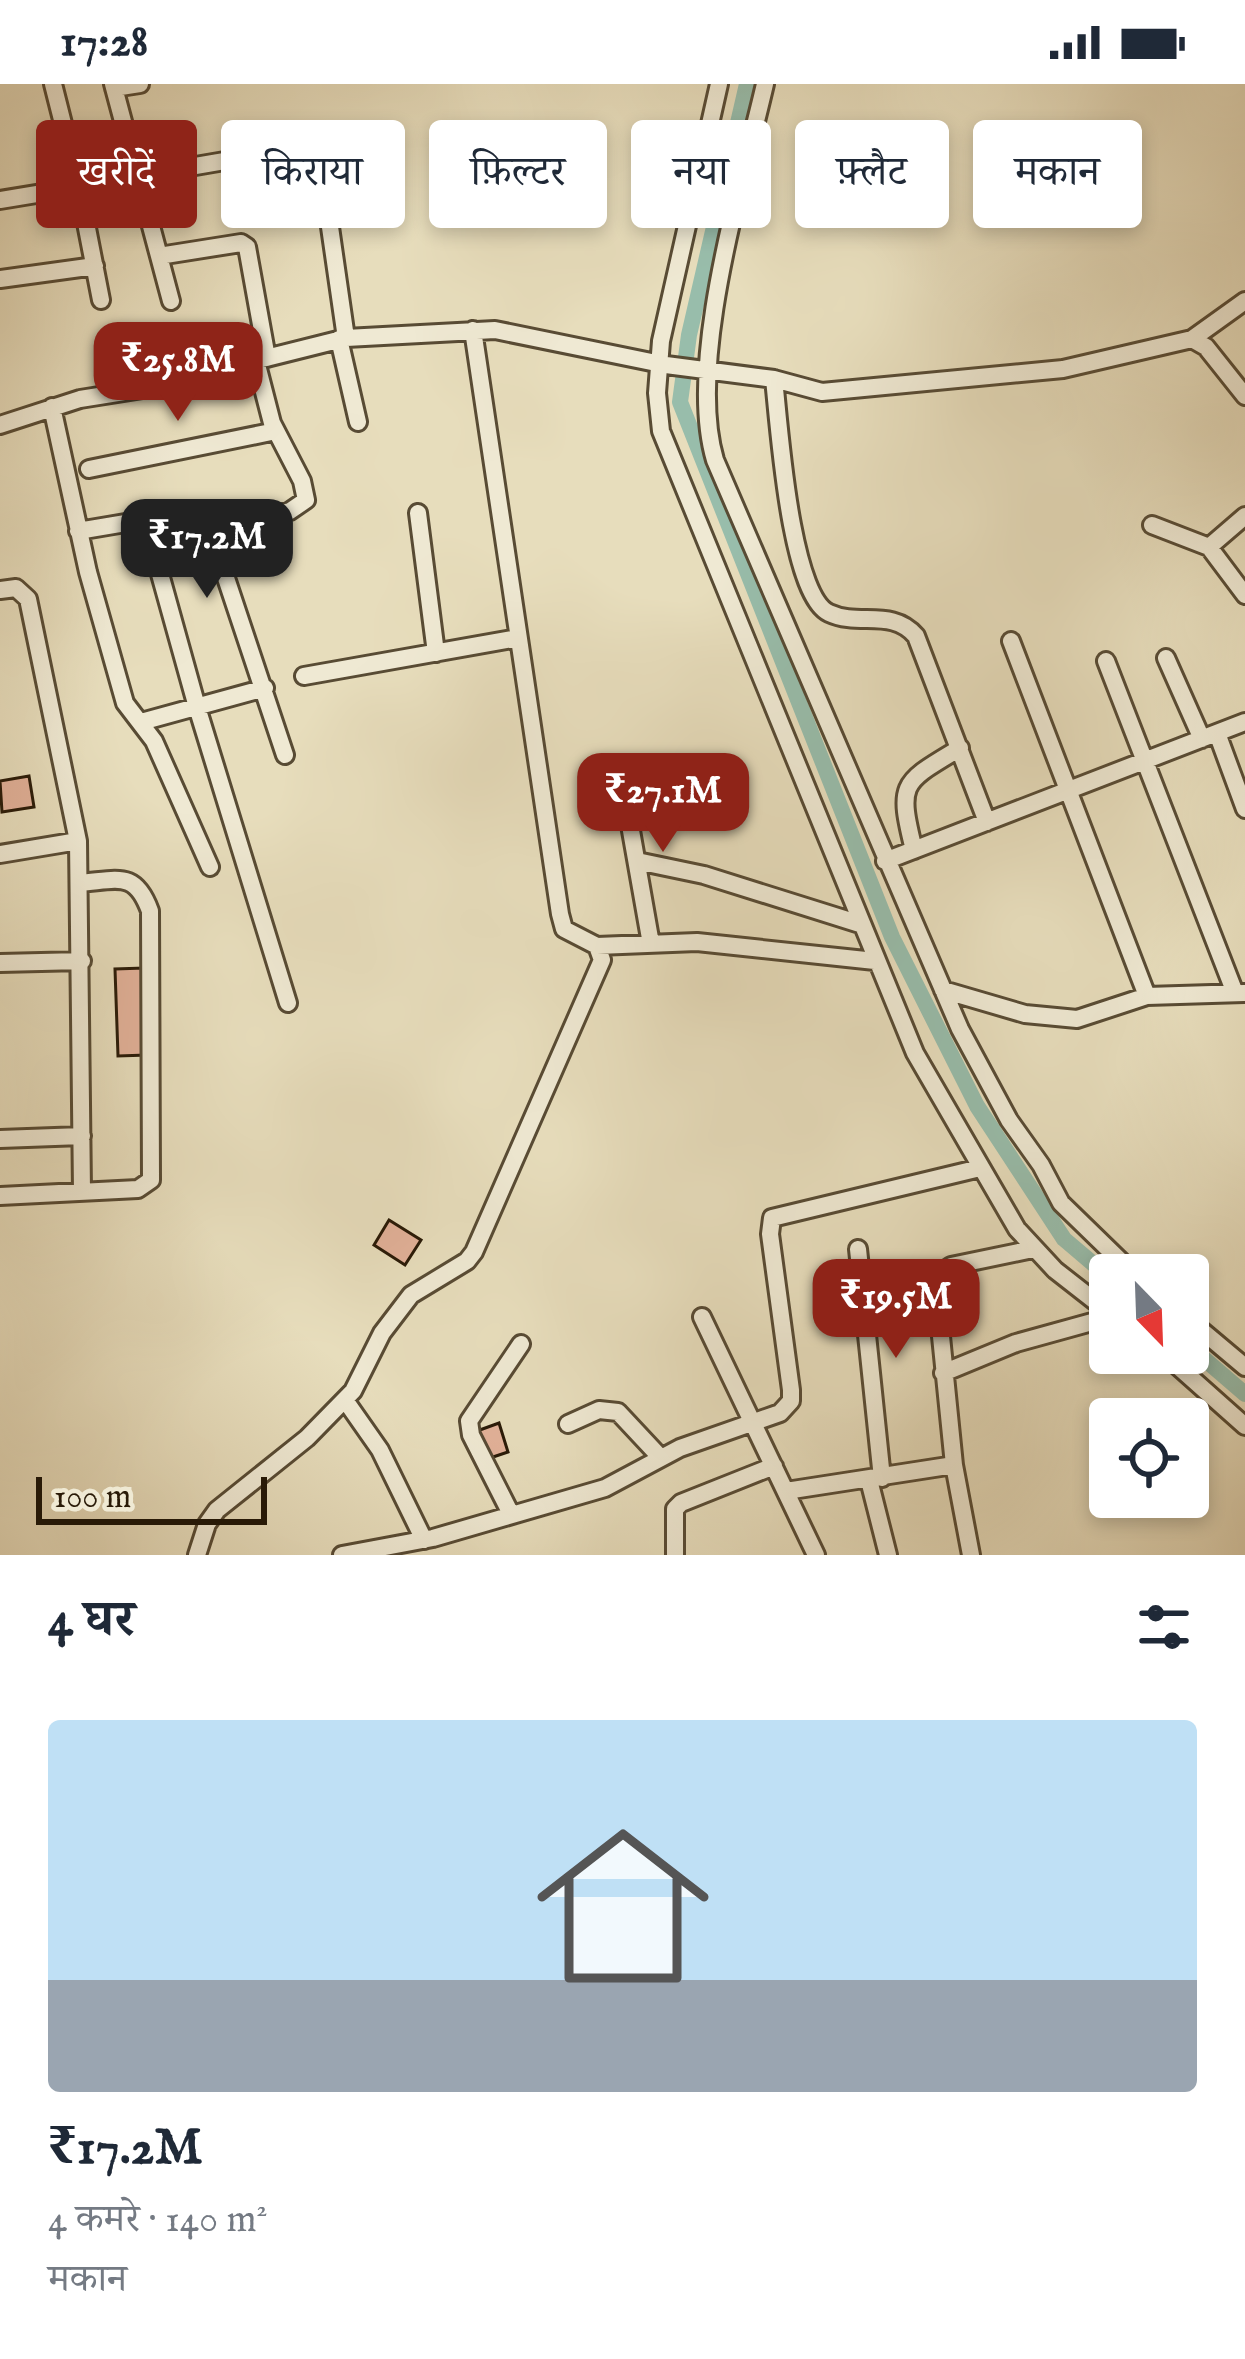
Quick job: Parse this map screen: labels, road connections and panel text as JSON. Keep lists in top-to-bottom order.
{
  "scale_bar": "100 m",
  "north": "bottom right",
  "page": {
    "status": "17:28",
    "chip": [
      "खरीदें",
      "किराया",
      "फ़िल्टर",
      "नया",
      "फ़्लैट",
      "मकान"
    ],
    "price": [
      "₹25.8M",
      "₹17.2M",
      "₹27.1M",
      "₹19.5M"
    ],
    "scale": "100 m",
    "heading": "4 घर",
    "list": [
      {
        "name": "₹17.2M",
        "note": "4 कमरे · 140 m² · मकान"
      }
    ]
  }
}
